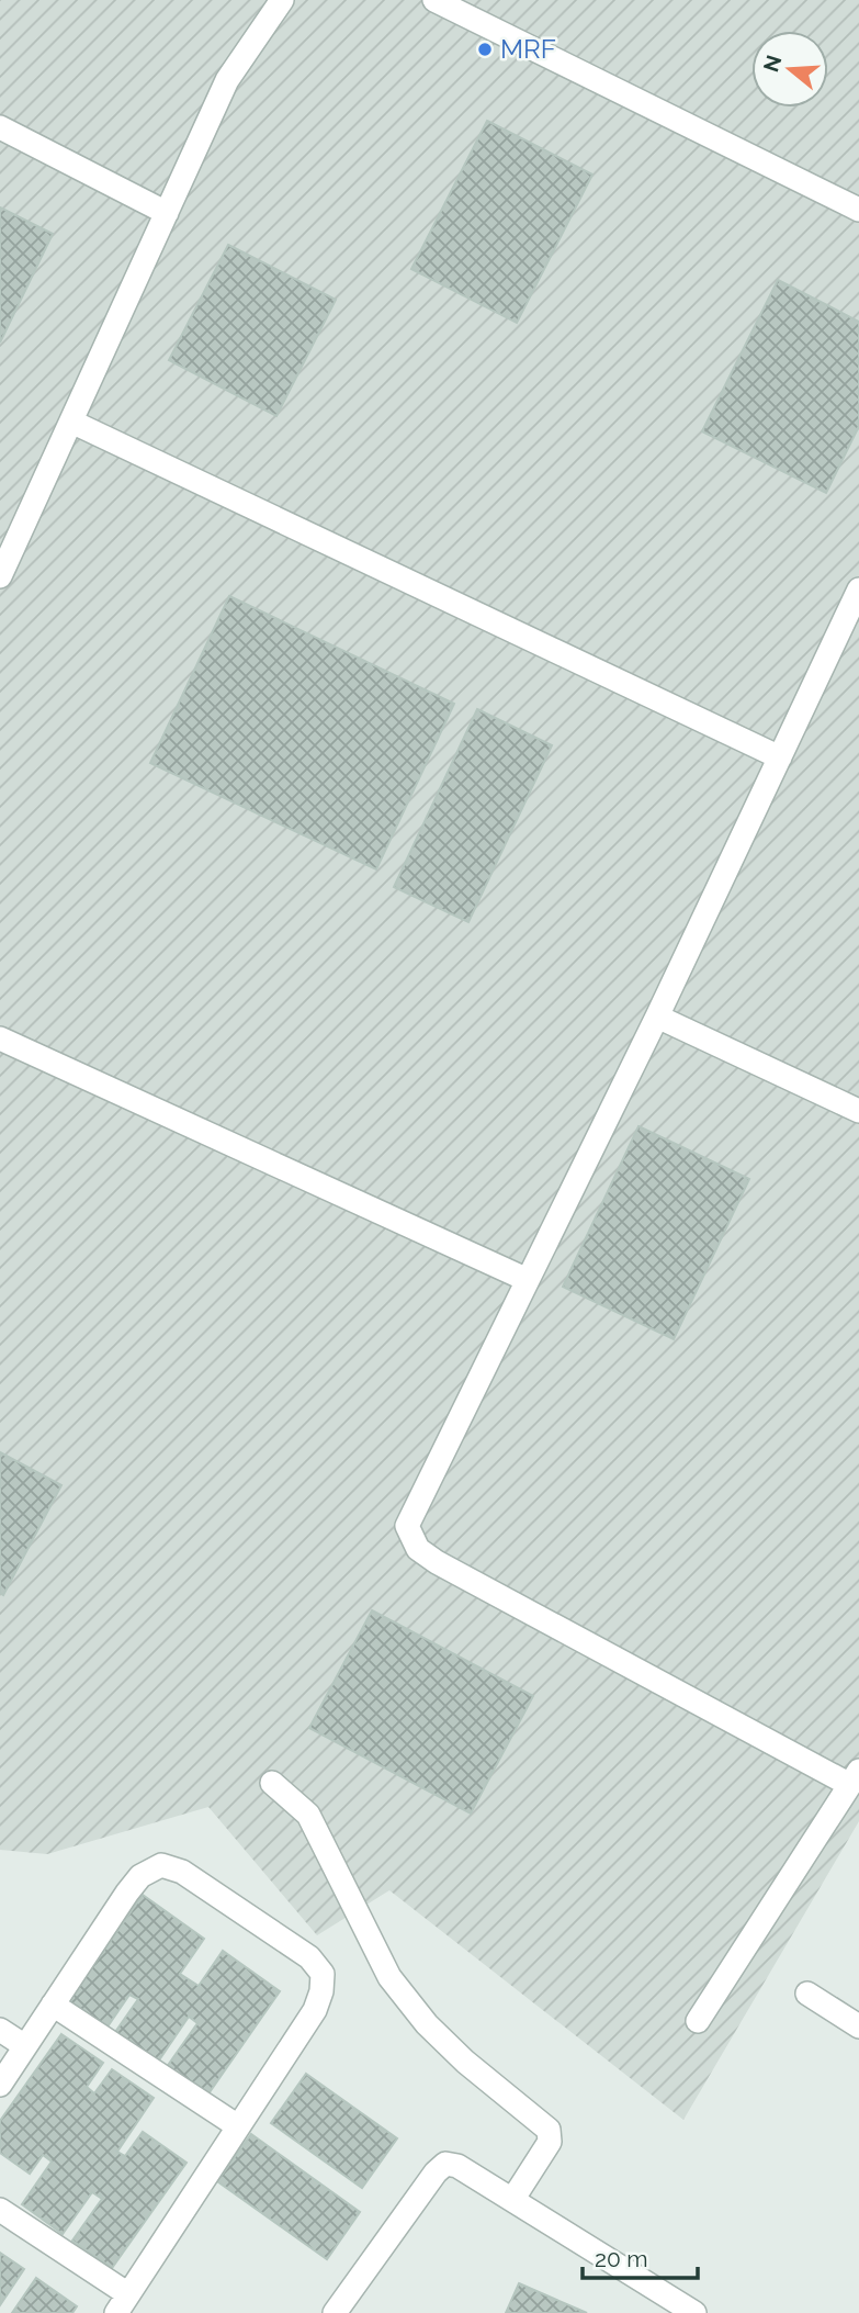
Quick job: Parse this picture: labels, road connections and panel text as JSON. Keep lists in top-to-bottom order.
{
  "places": ["MRF"],
  "scale_bar": "20 m",
  "north": "left"
}
